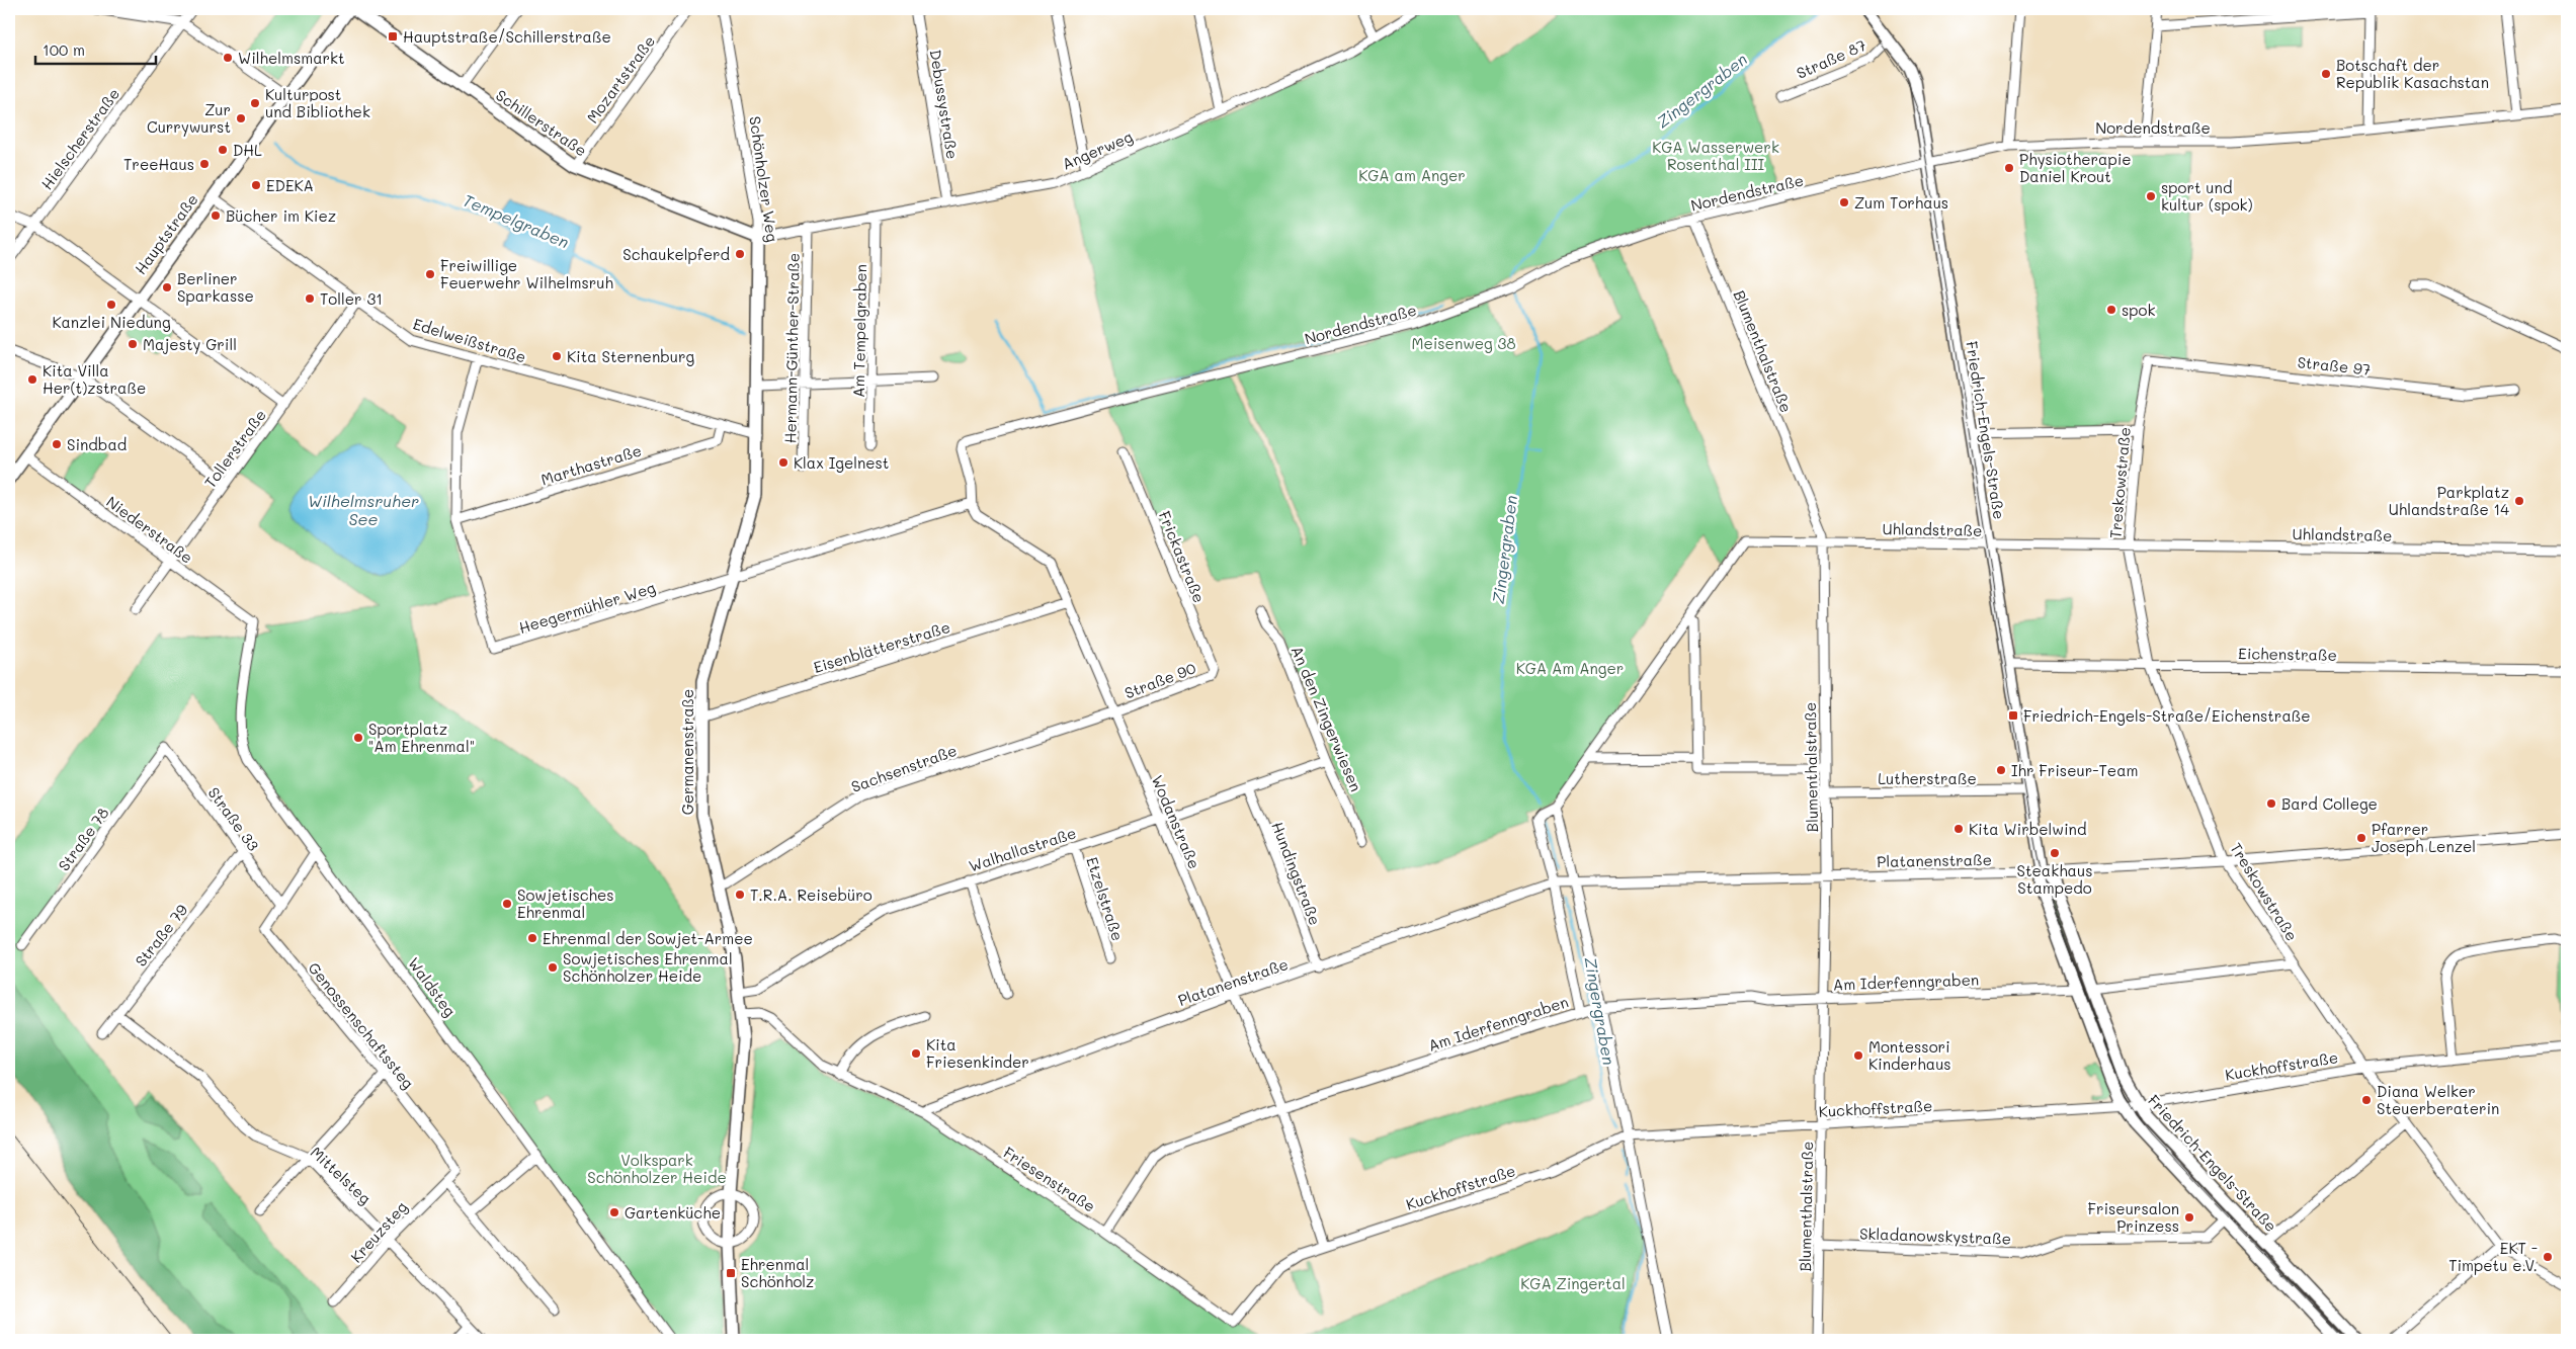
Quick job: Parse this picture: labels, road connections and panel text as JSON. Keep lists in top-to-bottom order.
{
  "streets": {
    "main road": [
      "Schillerstraße",
      "Schönholzer Weg",
      "Hauptstraße",
      "Friedrich-Engels-Straße",
      "Germanenstraße"
    ],
    "street": [
      "Straße 87",
      "Mozartstraße",
      "Debussystraße",
      "Nordendstraße",
      "Hielscherstraße",
      "Angerweg",
      "Am Tempelgraben",
      "Edelweißstraße",
      "Hermann-Günther-Straße",
      "Blumenthalstraße",
      "Straße 97",
      "Tollerstraße",
      "Marthastraße",
      "Treskowstraße",
      "Niederstraße",
      "Uhlandstraße",
      "Frickastraße",
      "Heegermühler Weg",
      "Eisenblätterstraße",
      "Eichenstraße",
      "Straße 90",
      "An den Zingerwiesen",
      "Sachsenstraße",
      "Lutherstraße",
      "Straße 33",
      "Wodanstraße",
      "Straße 78",
      "Walhallastraße",
      "Platanenstraße",
      "Hundingstraße",
      "Etzelstraße",
      "Straße 79",
      "Am Iderfenngraben",
      "Waldsteg",
      "Genossenschaftssteg",
      "Kuckhoffstraße",
      "Mittelsteg",
      "Friesenstraße",
      "Kreuzsteg",
      "Skladanowskystraße"
    ]
  },
  "crossings": [
    ["Straße 87", "Friedrich-Engels-Straße"],
    ["Mozartstraße", "Schillerstraße"],
    ["Debussystraße", "Angerweg"],
    ["Schillerstraße", "Angerweg"],
    ["Schillerstraße", "Schönholzer Weg"],
    ["Nordendstraße", "Blumenthalstraße"],
    ["Nordendstraße", "Friedrich-Engels-Straße"],
    ["Nordendstraße", "Heegermühler Weg"],
    ["Nordendstraße", "Wodanstraße"],
    ["Angerweg", "Schönholzer Weg"],
    ["Angerweg", "Am Tempelgraben"],
    ["Angerweg", "Hermann-Günther-Straße"],
    ["Schönholzer Weg", "Edelweißstraße"],
    ["Schönholzer Weg", "Germanenstraße"],
    ["Hauptstraße", "Edelweißstraße"],
    ["Hauptstraße", "Niederstraße"],
    ["Edelweißstraße", "Tollerstraße"],
    ["Edelweißstraße", "Marthastraße"],
    ["Edelweißstraße", "Heegermühler Weg"],
    ["Blumenthalstraße", "Uhlandstraße"],
    ["Blumenthalstraße", "Lutherstraße"],
    ["Blumenthalstraße", "Platanenstraße"],
    ["Blumenthalstraße", "Am Iderfenngraben"],
    ["Blumenthalstraße", "Kuckhoffstraße"],
    ["Blumenthalstraße", "Skladanowskystraße"],
    ["Straße 97", "Treskowstraße"],
    ["Friedrich-Engels-Straße", "Uhlandstraße"],
    ["Friedrich-Engels-Straße", "Eichenstraße"],
    ["Friedrich-Engels-Straße", "Lutherstraße"],
    ["Friedrich-Engels-Straße", "Platanenstraße"],
    ["Friedrich-Engels-Straße", "Am Iderfenngraben"],
    ["Friedrich-Engels-Straße", "Kuckhoffstraße"],
    ["Friedrich-Engels-Straße", "Skladanowskystraße"],
    ["Tollerstraße", "Niederstraße"],
    ["Marthastraße", "Heegermühler Weg"],
    ["Treskowstraße", "Uhlandstraße"],
    ["Treskowstraße", "Eichenstraße"],
    ["Treskowstraße", "Platanenstraße"],
    ["Treskowstraße", "Kuckhoffstraße"],
    ["Niederstraße", "Waldsteg"],
    ["Frickastraße", "Straße 90"],
    ["Heegermühler Weg", "Germanenstraße"],
    ["Heegermühler Weg", "Wodanstraße"],
    ["Eisenblätterstraße", "Germanenstraße"],
    ["Eisenblätterstraße", "Wodanstraße"],
    ["Straße 90", "Sachsenstraße"],
    ["Straße 90", "Wodanstraße"],
    ["An den Zingerwiesen", "Walhallastraße"],
    ["Germanenstraße", "Sachsenstraße"],
    ["Germanenstraße", "Walhallastraße"],
    ["Germanenstraße", "Friesenstraße"],
    ["Sachsenstraße", "Wodanstraße"],
    ["Straße 33", "Straße 78"],
    ["Straße 33", "Straße 79"],
    ["Straße 33", "Genossenschaftssteg"],
    ["Wodanstraße", "Walhallastraße"],
    ["Wodanstraße", "Platanenstraße"],
    ["Wodanstraße", "Am Iderfenngraben"],
    ["Wodanstraße", "Kuckhoffstraße"],
    ["Walhallastraße", "Hundingstraße"],
    ["Walhallastraße", "Etzelstraße"],
    ["Platanenstraße", "Hundingstraße"],
    ["Platanenstraße", "Friesenstraße"],
    ["Straße 79", "Mittelsteg"],
    ["Am Iderfenngraben", "Friesenstraße"],
    ["Waldsteg", "Genossenschaftssteg"],
    ["Genossenschaftssteg", "Kreuzsteg"],
    ["Kuckhoffstraße", "Friesenstraße"],
    ["Mittelsteg", "Kreuzsteg"]
  ],
  "water": ["Zingergraben", "Tempelgraben", "Wilhelmsruher See"],
  "parks": [
    "KGA Wasserwerk Rosenthal III",
    "KGA am Anger",
    "Meisenweg 38",
    "KGA Am Anger",
    "Volkspark Schönholzer Heide",
    "KGA Zingertal"
  ],
  "places": {
    "transit": ["Hauptstraße/Schillerstraße", "Friedrich-Engels-Straße/Eichenstraße", "Ehrenmal Schönholz"],
    "other": [
      "Wilhelmsmarkt",
      "Botschaft der Republik Kasachstan",
      "Kulturpost und Bibliothek",
      "Zur Currywurst",
      "DHL",
      "TreeHaus",
      "Physiotherapie Daniel Krout",
      "EDEKA",
      "sport und kultur (spok)",
      "Zum Torhaus",
      "Bücher im Kiez",
      "Schaukelpferd",
      "Freiwillige Feuerwehr Wilhelmsruh",
      "Berliner Sparkasse",
      "Toller 31",
      "Kanzlei Niedung",
      "spok",
      "Majesty Grill",
      "Kita Sternenburg",
      "Kita Villa Her(t)zstraße",
      "Sindbad",
      "Klax Igelnest",
      "Parkplatz Uhlandstraße 14",
      "Sportplatz \"Am Ehrenmal\"",
      "Ihr Friseur-Team",
      "Bard College",
      "Kita Wirbelwind",
      "Pfarrer Joseph Lenzel",
      "Steakhaus Stampedo",
      "T.R.A. Reisebüro",
      "Sowjetisches Ehrenmal",
      "Ehrenmal der Sowjet-Armee",
      "Sowjetisches Ehrenmal Schönholzer Heide",
      "Kita Friesenkinder",
      "Montessori Kinderhaus",
      "Diana Welker Steuerberaterin",
      "Gartenküche",
      "Friseursalon Prinzess",
      "EKT - Timpetu e.V."
    ]
  },
  "scale_bar": "100 m"
}
